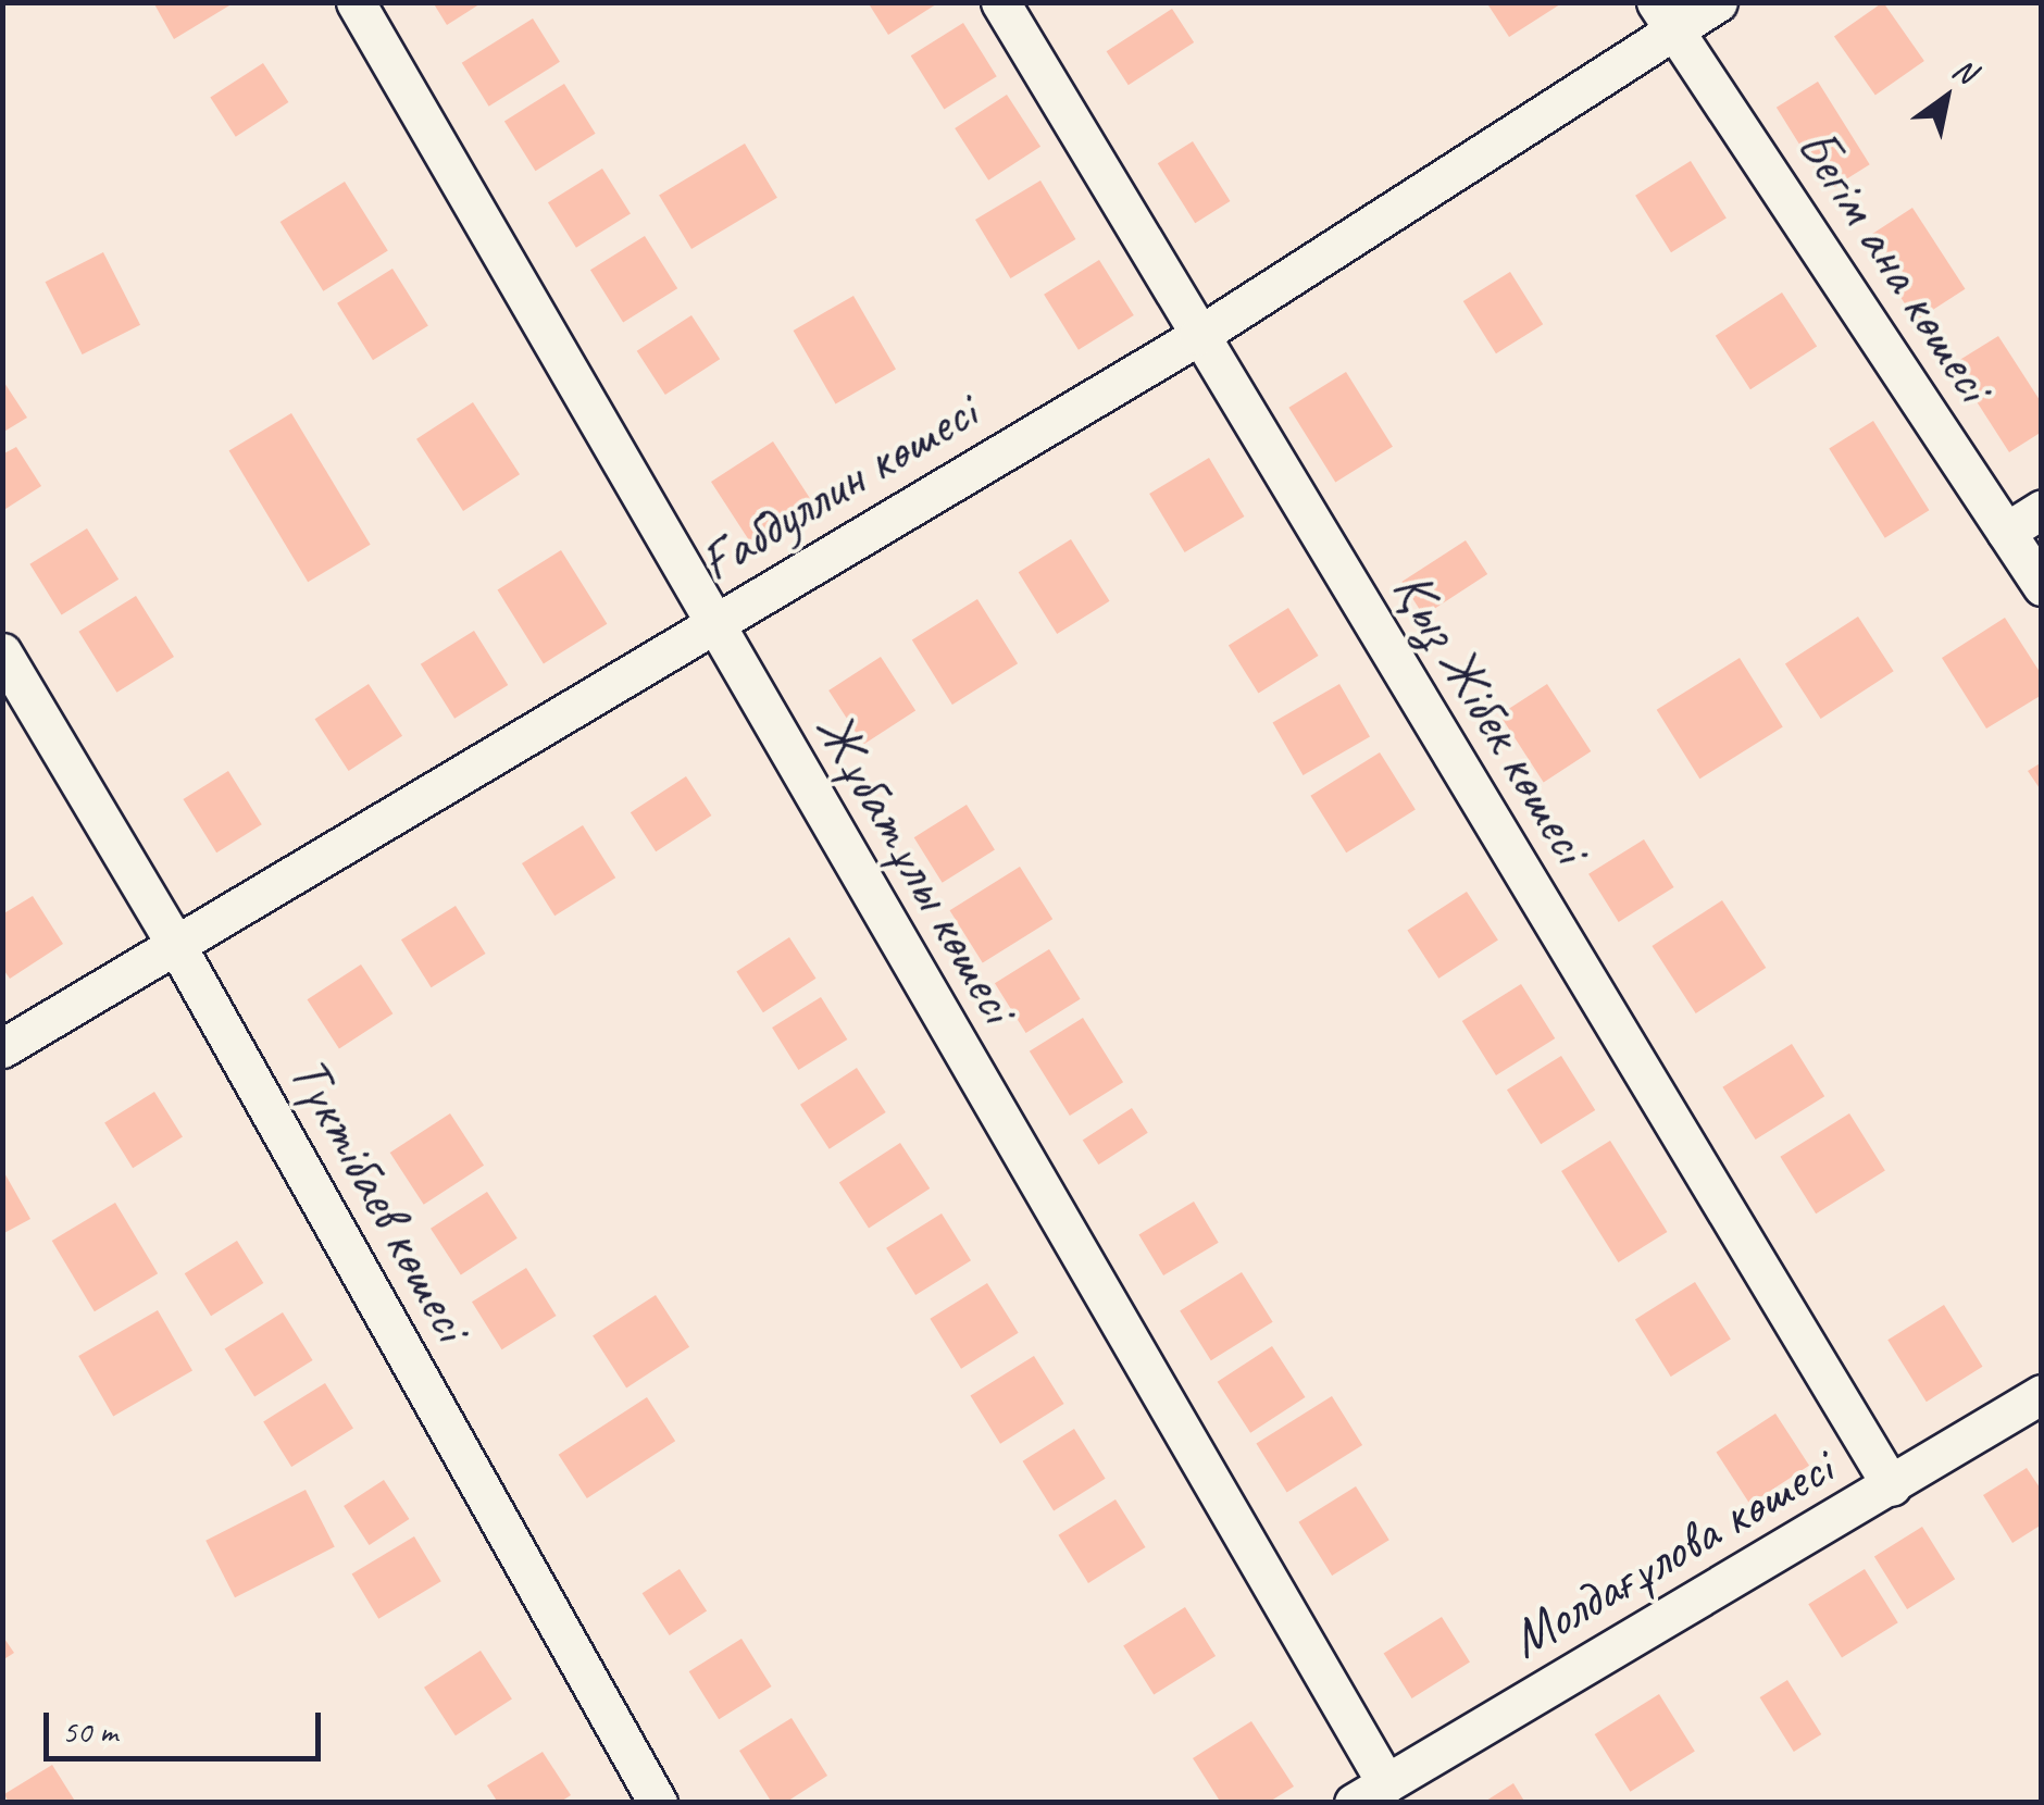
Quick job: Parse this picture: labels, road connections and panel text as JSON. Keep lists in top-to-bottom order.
{
  "streets": {
    "street": [
      "Бегім ана көшесі",
      "Ғабдуллин көшесі",
      "Қыз Жібек көшесі",
      "Жұбатұлы көшесі",
      "Түктібаев көшесі",
      "Молдағұлова көшесі"
    ]
  },
  "crossings": [
    ["Бегім ана көшесі", "Ғабдуллин көшесі"],
    ["Ғабдуллин көшесі", "Қыз Жібек көшесі"],
    ["Ғабдуллин көшесі", "Жұбатұлы көшесі"],
    ["Ғабдуллин көшесі", "Түктібаев көшесі"],
    ["Қыз Жібек көшесі", "Молдағұлова көшесі"],
    ["Жұбатұлы көшесі", "Молдағұлова көшесі"]
  ],
  "scale_bar": "50 m",
  "north": "top right"
}
